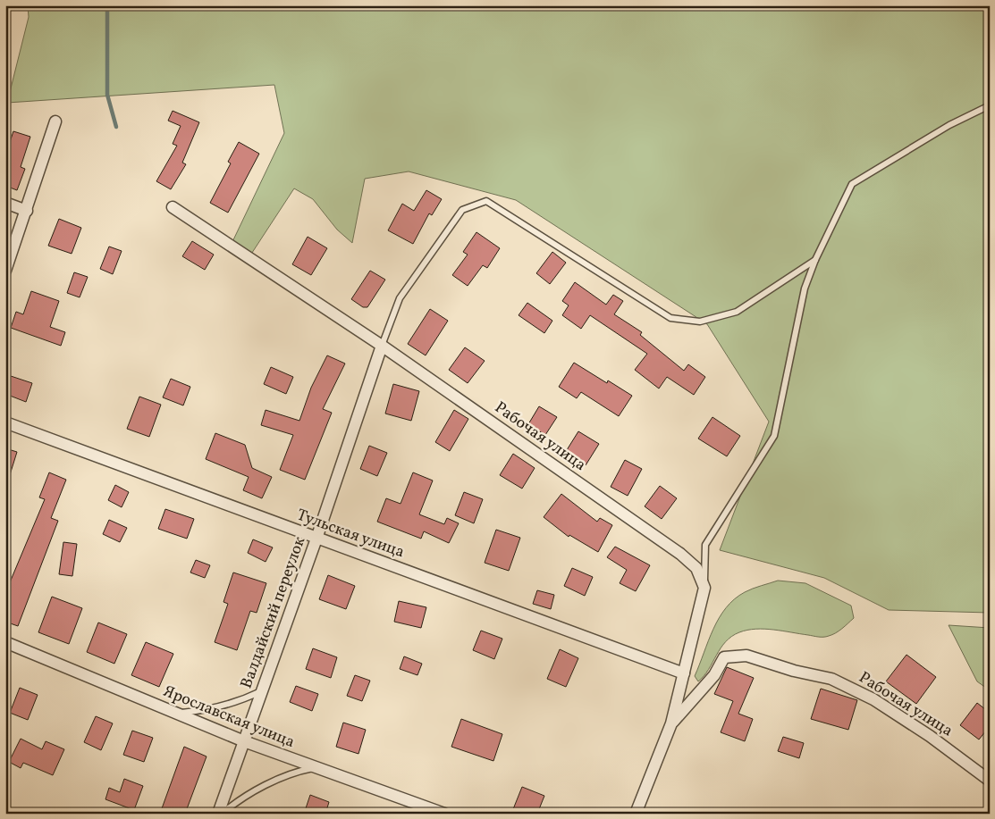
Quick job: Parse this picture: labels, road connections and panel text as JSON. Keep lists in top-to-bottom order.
{
  "streets": {
    "street": [
      "Рабочая улица",
      "Тульская улица",
      "Валдайский переулок",
      "Ярославская улица"
    ]
  },
  "crossings": [
    ["Рабочая улица", "Валдайский переулок"],
    ["Тульская улица", "Валдайский переулок"],
    ["Валдайский переулок", "Ярославская улица"]
  ]
}
